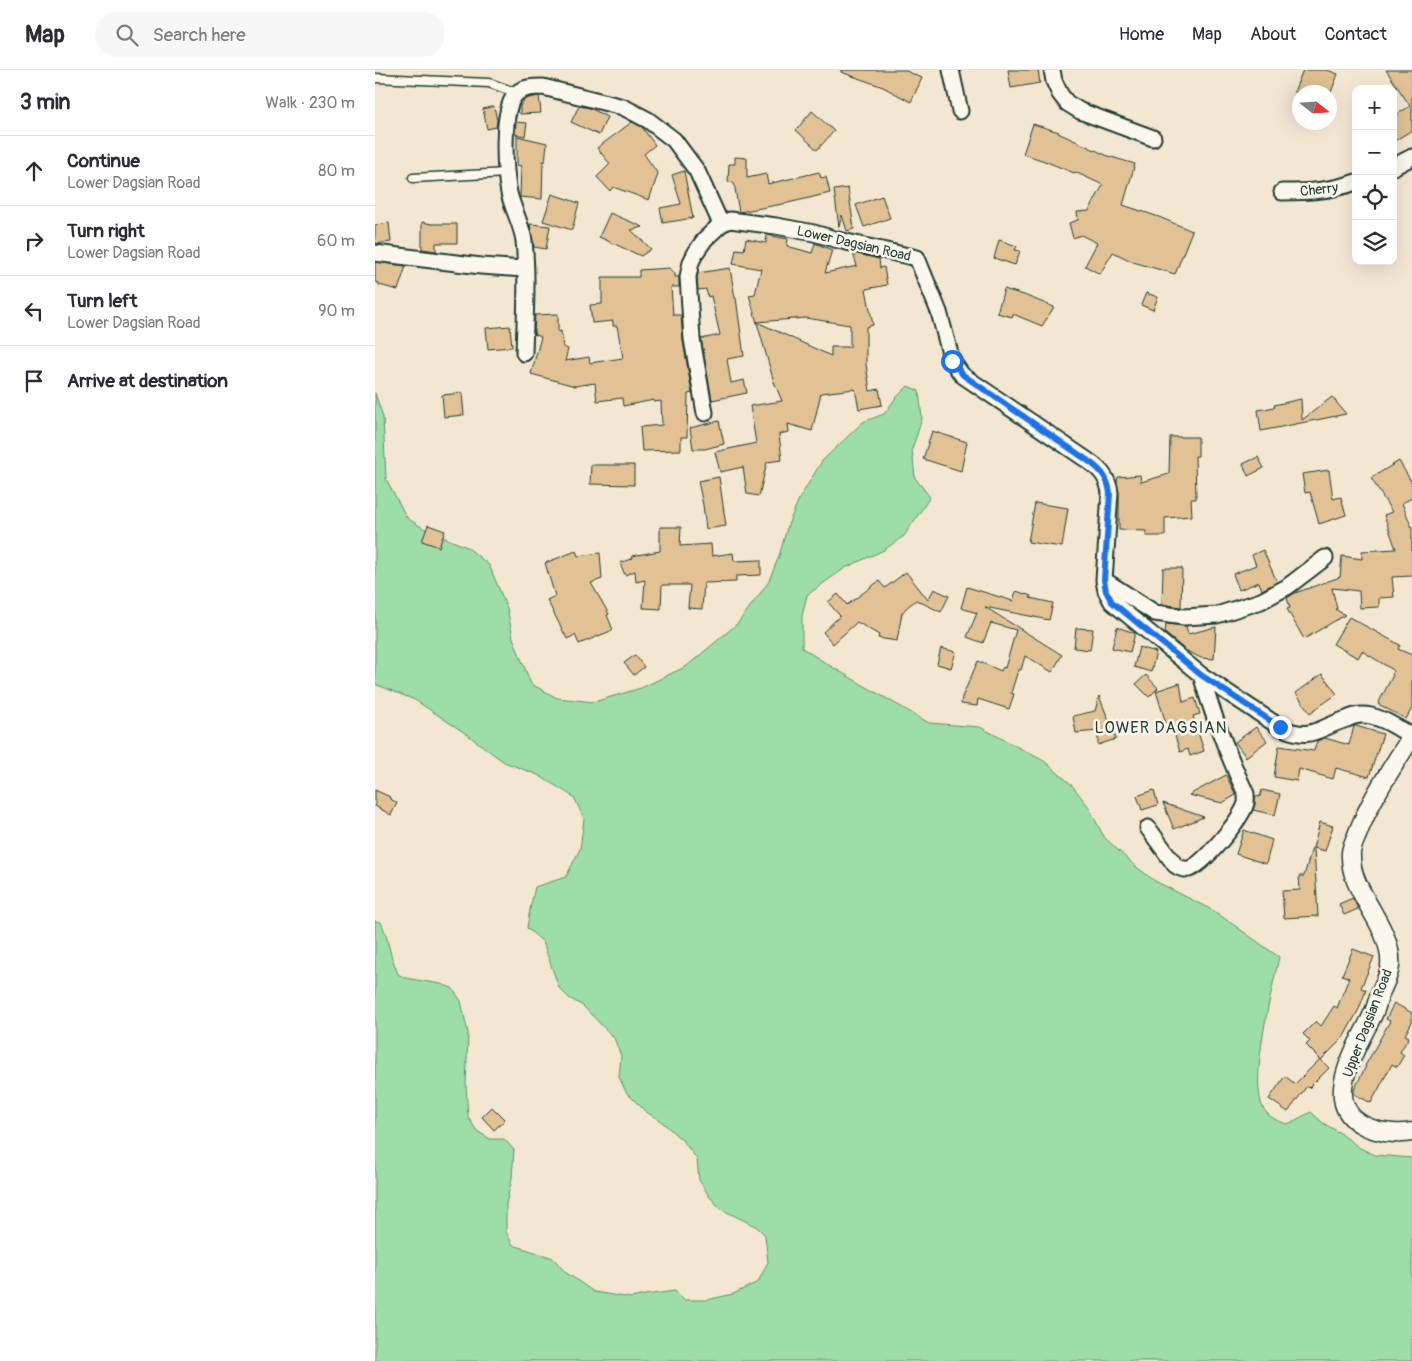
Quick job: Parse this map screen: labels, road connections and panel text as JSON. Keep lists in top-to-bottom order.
{
  "streets": {
    "street": ["Cherry", "Lower Dagsian Road", "Upper Dagsian Road"]
  },
  "crossings": [
    ["Lower Dagsian Road", "Upper Dagsian Road"]
  ],
  "districts": ["LOWER DAGSIAN"],
  "north": "right",
  "page": {
    "header": "Map",
    "search": "Search here",
    "nav": [
      "Home",
      "Map",
      "About",
      "Contact"
    ],
    "heading": ["3 min", "Walk · 230 m"],
    "map_buttons": ["+", "−"],
    "list": [
      ["Continue", "Lower Dagsian Road", "80 m"],
      ["Turn right", "Lower Dagsian Road", "60 m"],
      ["Turn left", "Lower Dagsian Road", "90 m"],
      "Arrive at destination"
    ]
  }
}
